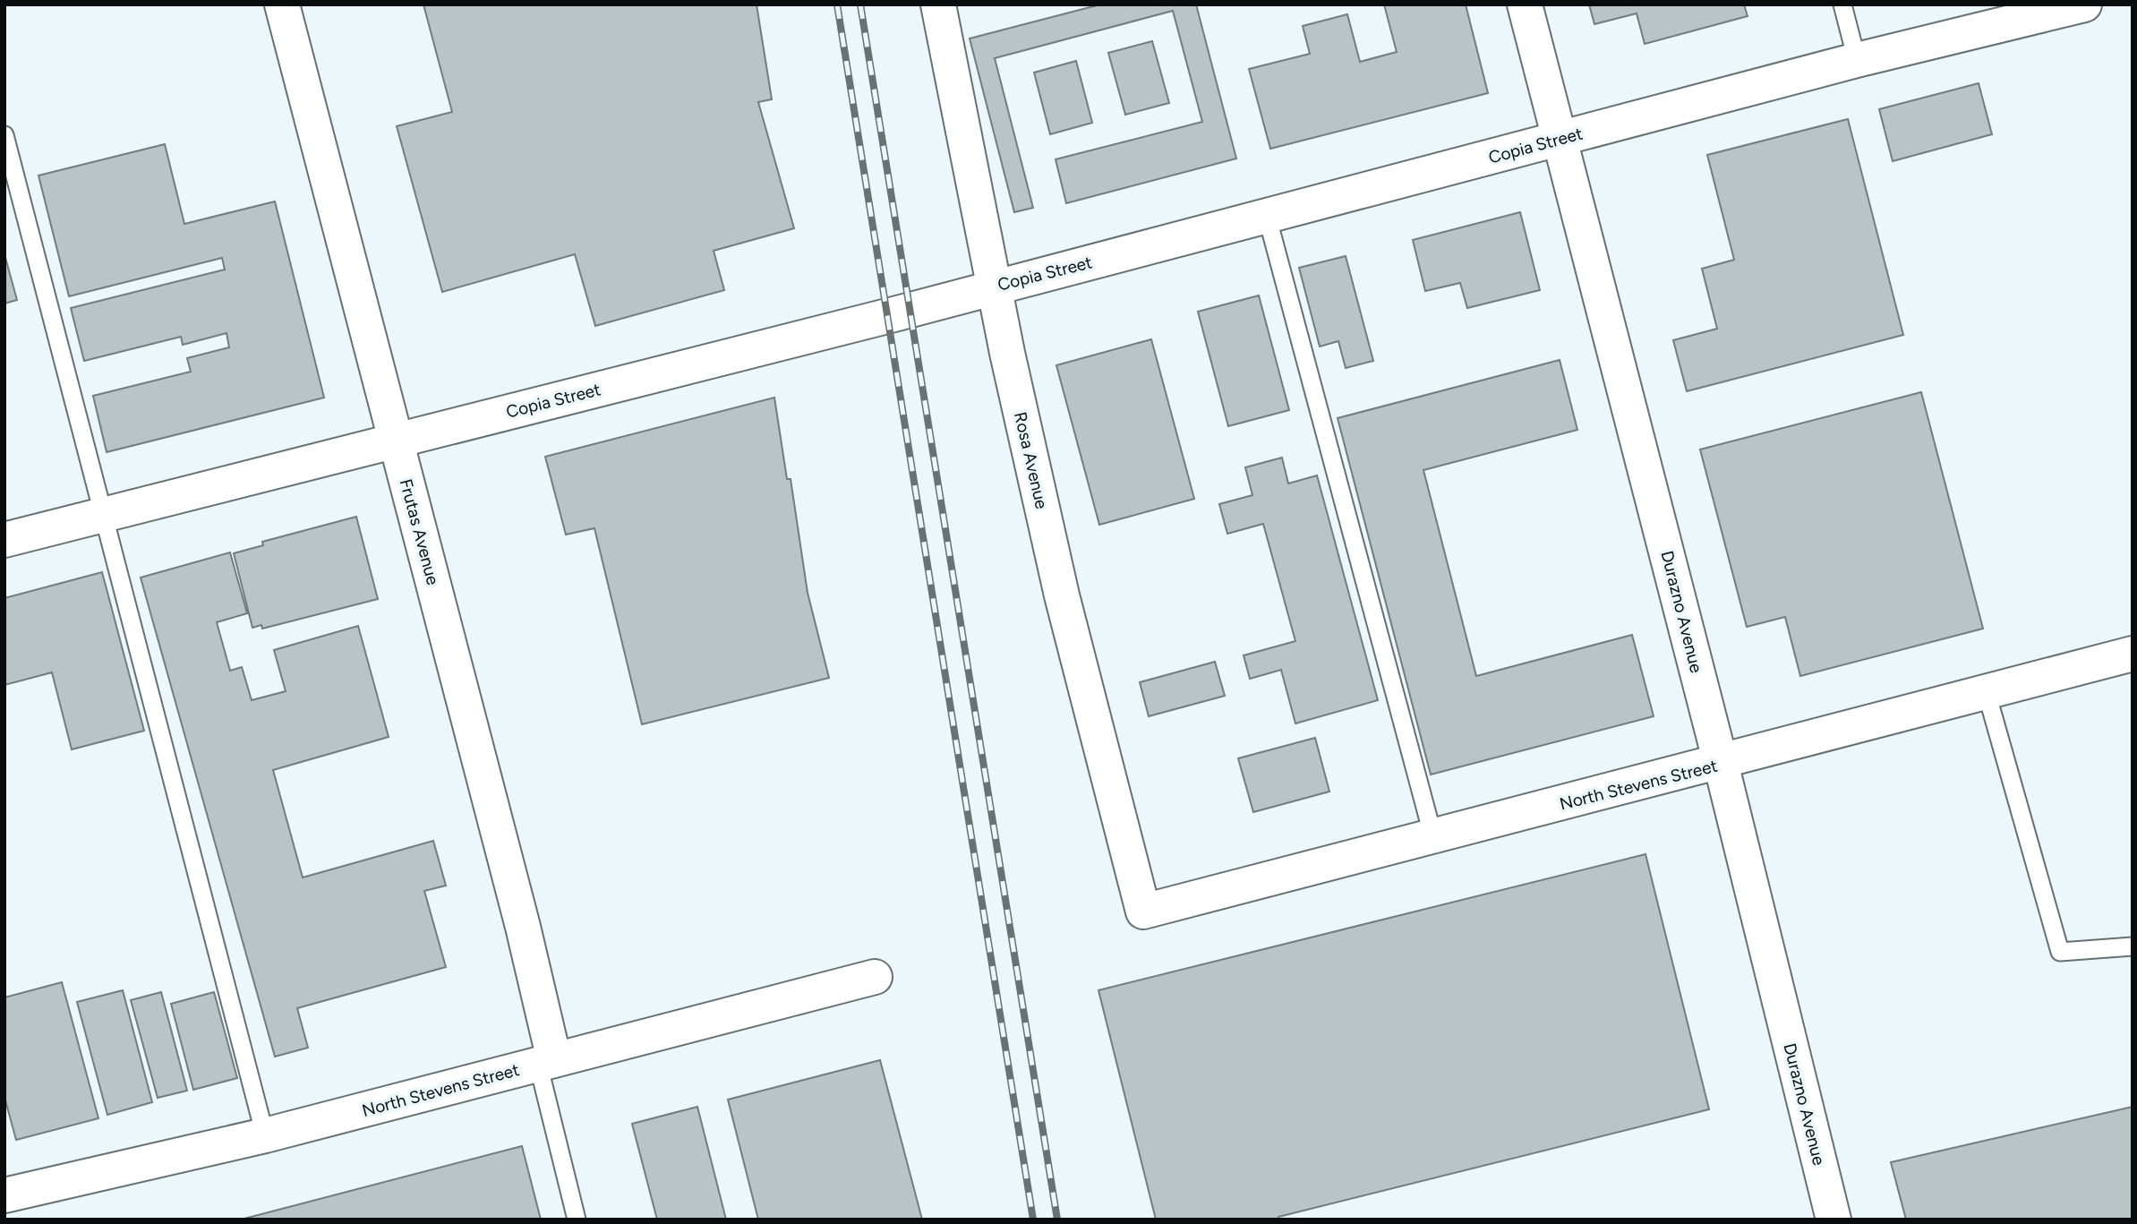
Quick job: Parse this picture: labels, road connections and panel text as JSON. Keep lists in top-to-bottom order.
{
  "streets": {
    "street": [
      "Copia Street",
      "Rosa Avenue",
      "Frutas Avenue",
      "Durazno Avenue",
      "North Stevens Street"
    ]
  },
  "crossings": [
    ["Copia Street", "Rosa Avenue"],
    ["Copia Street", "Frutas Avenue"],
    ["Copia Street", "Durazno Avenue"],
    ["Rosa Avenue", "North Stevens Street"],
    ["Frutas Avenue", "North Stevens Street"],
    ["Durazno Avenue", "North Stevens Street"]
  ]
}
